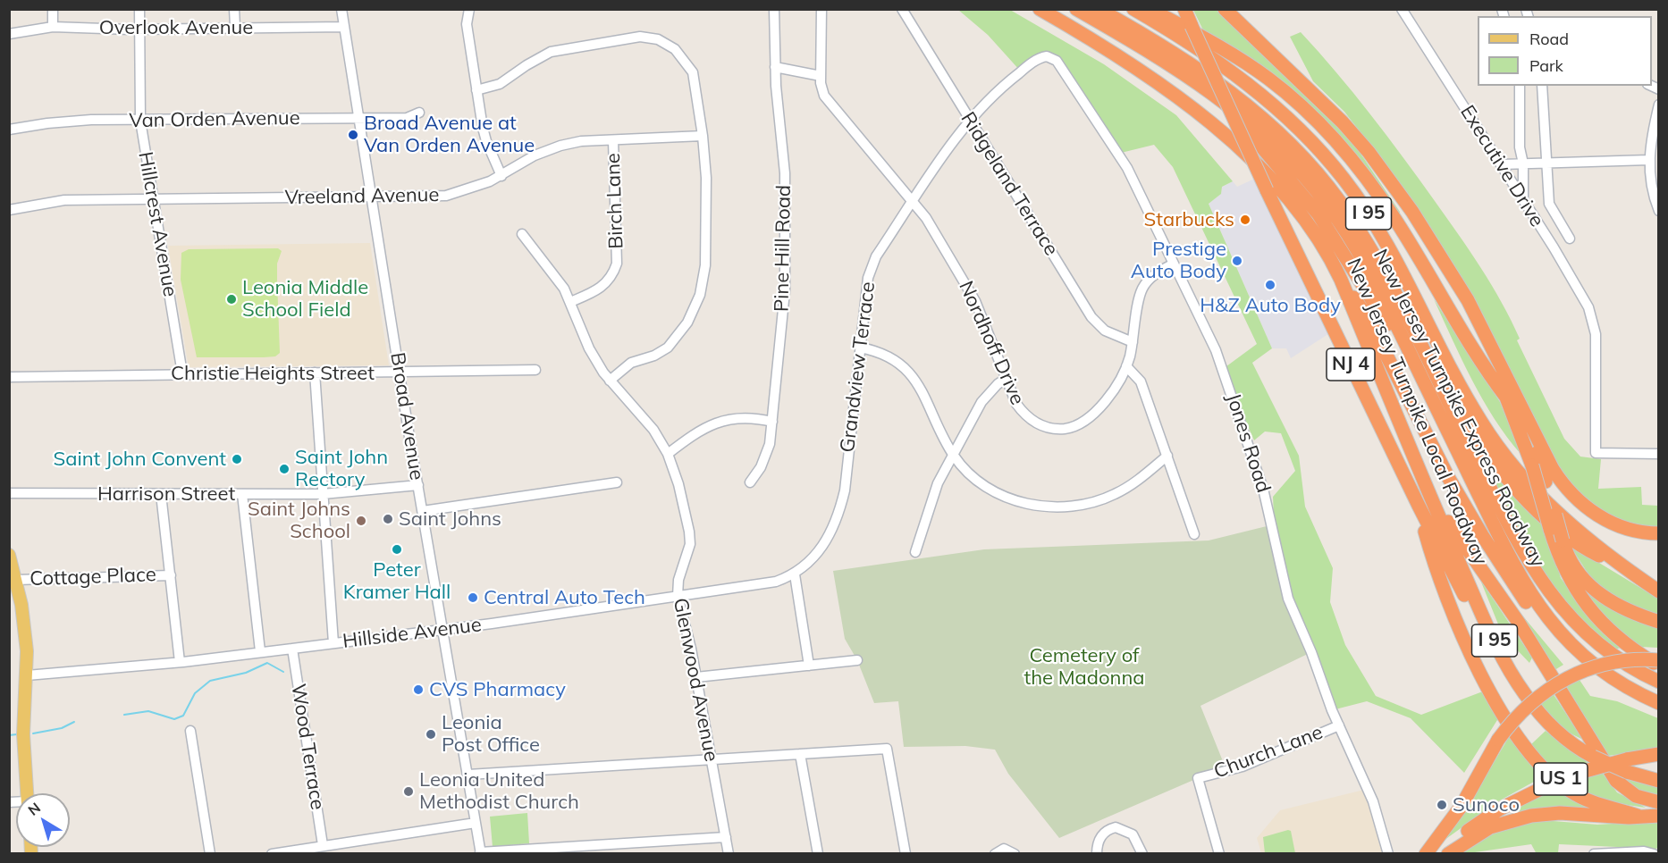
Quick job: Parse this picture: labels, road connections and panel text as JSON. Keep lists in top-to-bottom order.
{
  "streets": {
    "highway": [
      "I 95",
      "NJ 4",
      "New Jersey Turnpike Express Roadway",
      "New Jersey Turnpike Local Roadway",
      "US 1"
    ],
    "street": [
      "Overlook Avenue",
      "Van Orden Avenue",
      "Executive Drive",
      "Ridgeland Terrace",
      "Vreeland Avenue",
      "Birch Lane",
      "Hillcrest Avenue",
      "Pine Hill Road",
      "Nordhoff Drive",
      "Grandview Terrace",
      "Christie Heights Street",
      "Broad Avenue",
      "Jones Road",
      "Harrison Street",
      "Cottage Place",
      "Hillside Avenue",
      "Glenwood Avenue",
      "Wood Terrace",
      "Church Lane"
    ]
  },
  "crossings": [
    ["Overlook Avenue", "Hillcrest Avenue"],
    ["Overlook Avenue", "Broad Avenue"],
    ["Van Orden Avenue", "Hillcrest Avenue"],
    ["Van Orden Avenue", "Broad Avenue"],
    ["Ridgeland Terrace", "Nordhoff Drive"],
    ["Ridgeland Terrace", "Grandview Terrace"],
    ["Vreeland Avenue", "Birch Lane"],
    ["Vreeland Avenue", "Hillcrest Avenue"],
    ["Vreeland Avenue", "Broad Avenue"],
    ["Birch Lane", "Glenwood Avenue"],
    ["Hillcrest Avenue", "Christie Heights Street"],
    ["Nordhoff Drive", "Grandview Terrace"],
    ["Nordhoff Drive", "Jones Road"],
    ["Grandview Terrace", "Jones Road"],
    ["Grandview Terrace", "Hillside Avenue"],
    ["Christie Heights Street", "Broad Avenue"],
    ["Broad Avenue", "Harrison Street"],
    ["Broad Avenue", "Hillside Avenue"],
    ["Jones Road", "Church Lane"],
    ["Hillside Avenue", "Glenwood Avenue"],
    ["Hillside Avenue", "Wood Terrace"]
  ],
  "parks": ["Cemetery of the Madonna"],
  "places": [
    "Broad Avenue at Van Orden Avenue",
    "Starbucks",
    "Prestige Auto Body",
    "H&Z Auto Body",
    "Leonia Middle School Field",
    "Saint John Convent",
    "Saint John Rectory",
    "Saint Johns",
    "Saint Johns School",
    "Peter Kramer Hall",
    "Central Auto Tech",
    "CVS Pharmacy",
    "Leonia Post Office",
    "Leonia United Methodist Church",
    "Sunoco"
  ],
  "legend": ["Road", "Park"],
  "north": "top left"
}
